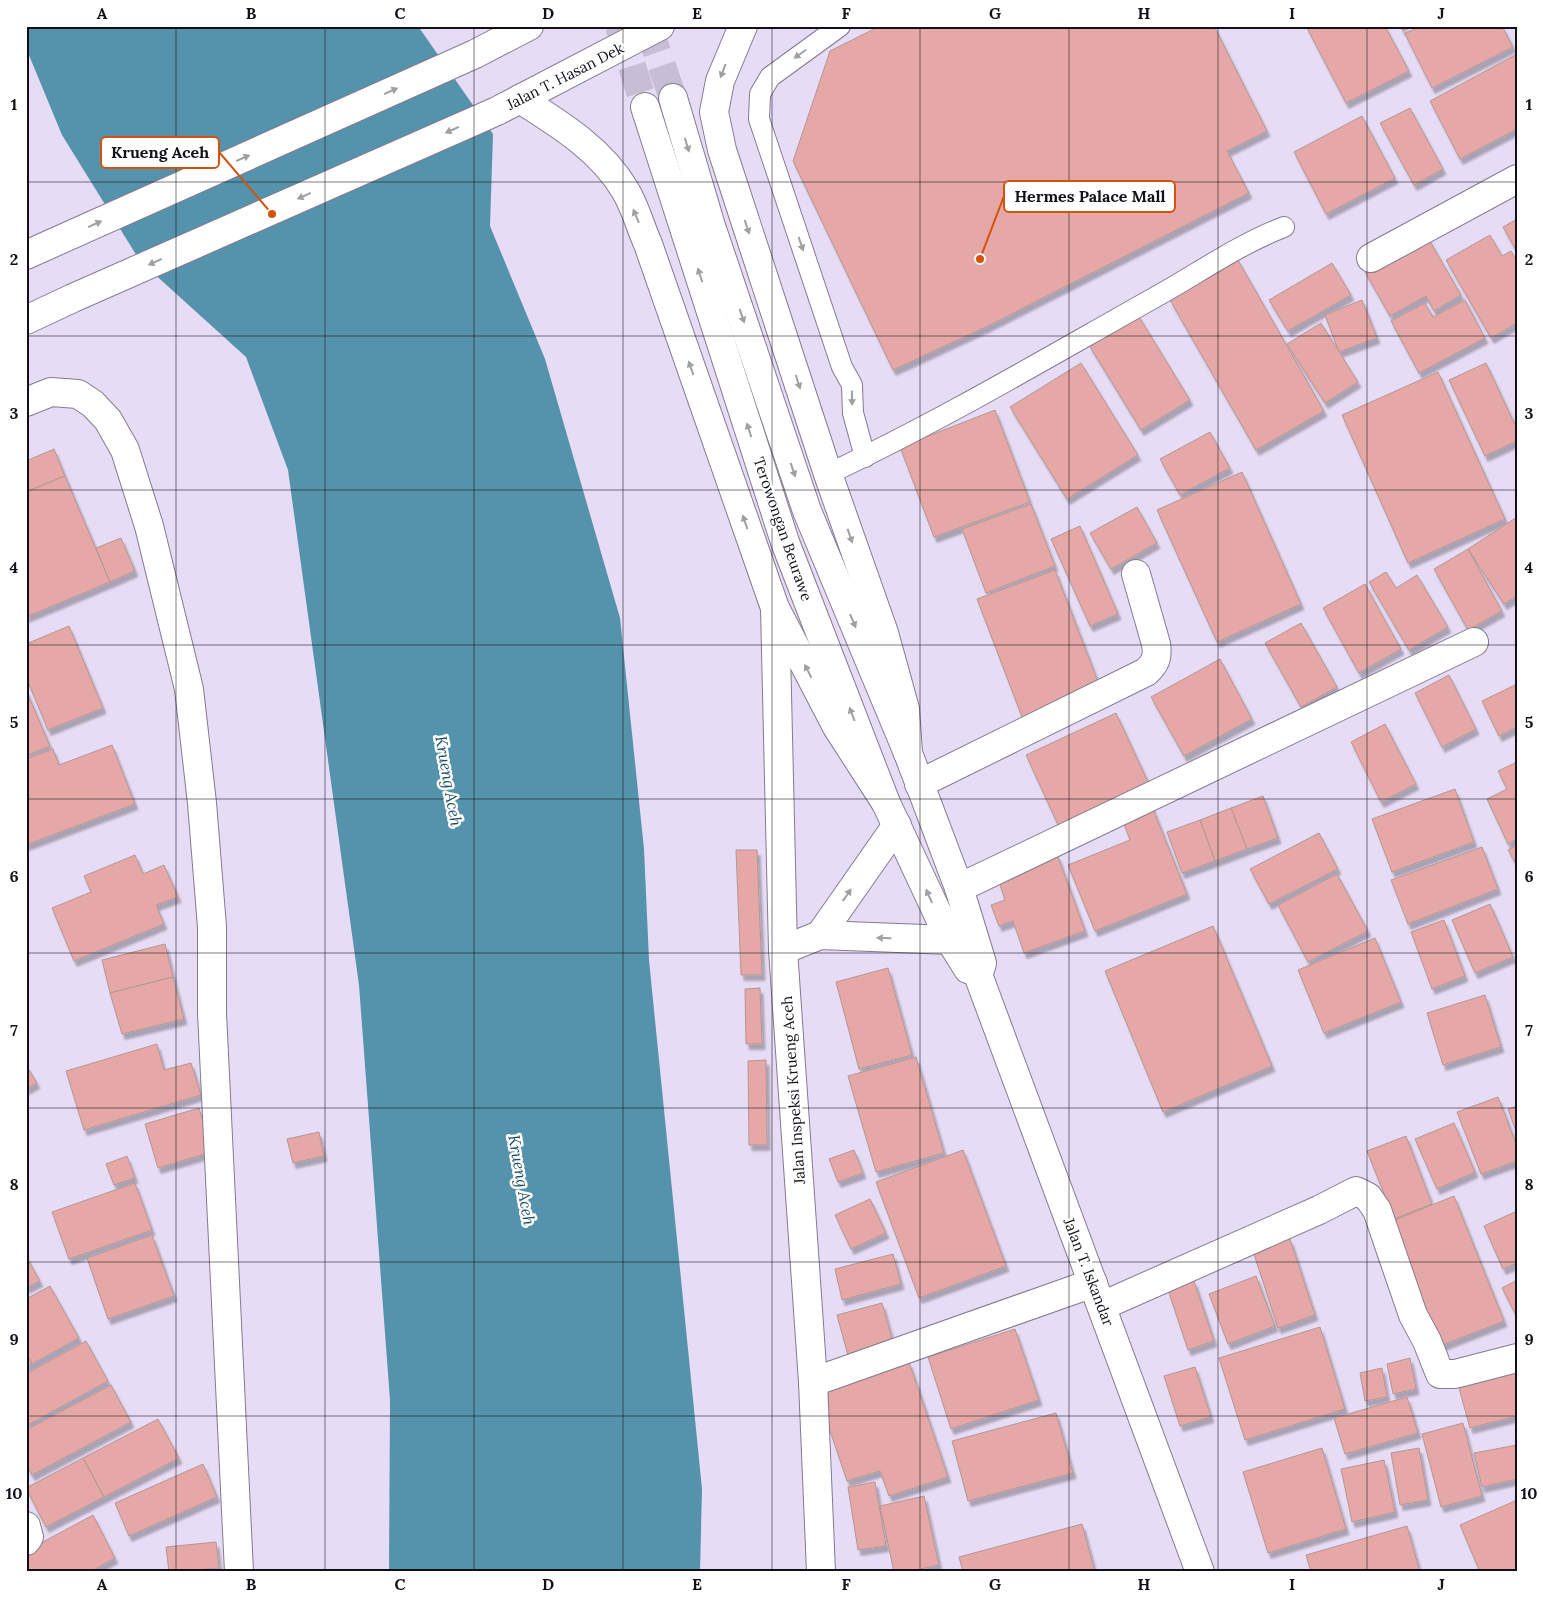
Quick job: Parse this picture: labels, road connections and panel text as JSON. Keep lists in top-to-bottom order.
{
  "streets": {
    "street": [
      "Jalan T. Hasan Dek",
      "Terowongan Beurawe",
      "Jalan Inspeksi Krueng Aceh",
      "Jalan T. Iskandar"
    ]
  },
  "crossings": [
    ["Terowongan Beurawe", "Jalan T. Iskandar"]
  ],
  "water": ["Krueng Aceh"],
  "places": ["Krueng Aceh", "Hermes Palace Mall"],
  "grid": {
    "columns": [
      "A",
      "B",
      "C",
      "D",
      "E",
      "F",
      "G",
      "H",
      "I",
      "J"
    ],
    "rows": [
      "1",
      "2",
      "3",
      "4",
      "5",
      "6",
      "7",
      "8",
      "9",
      "10"
    ]
  }
}
